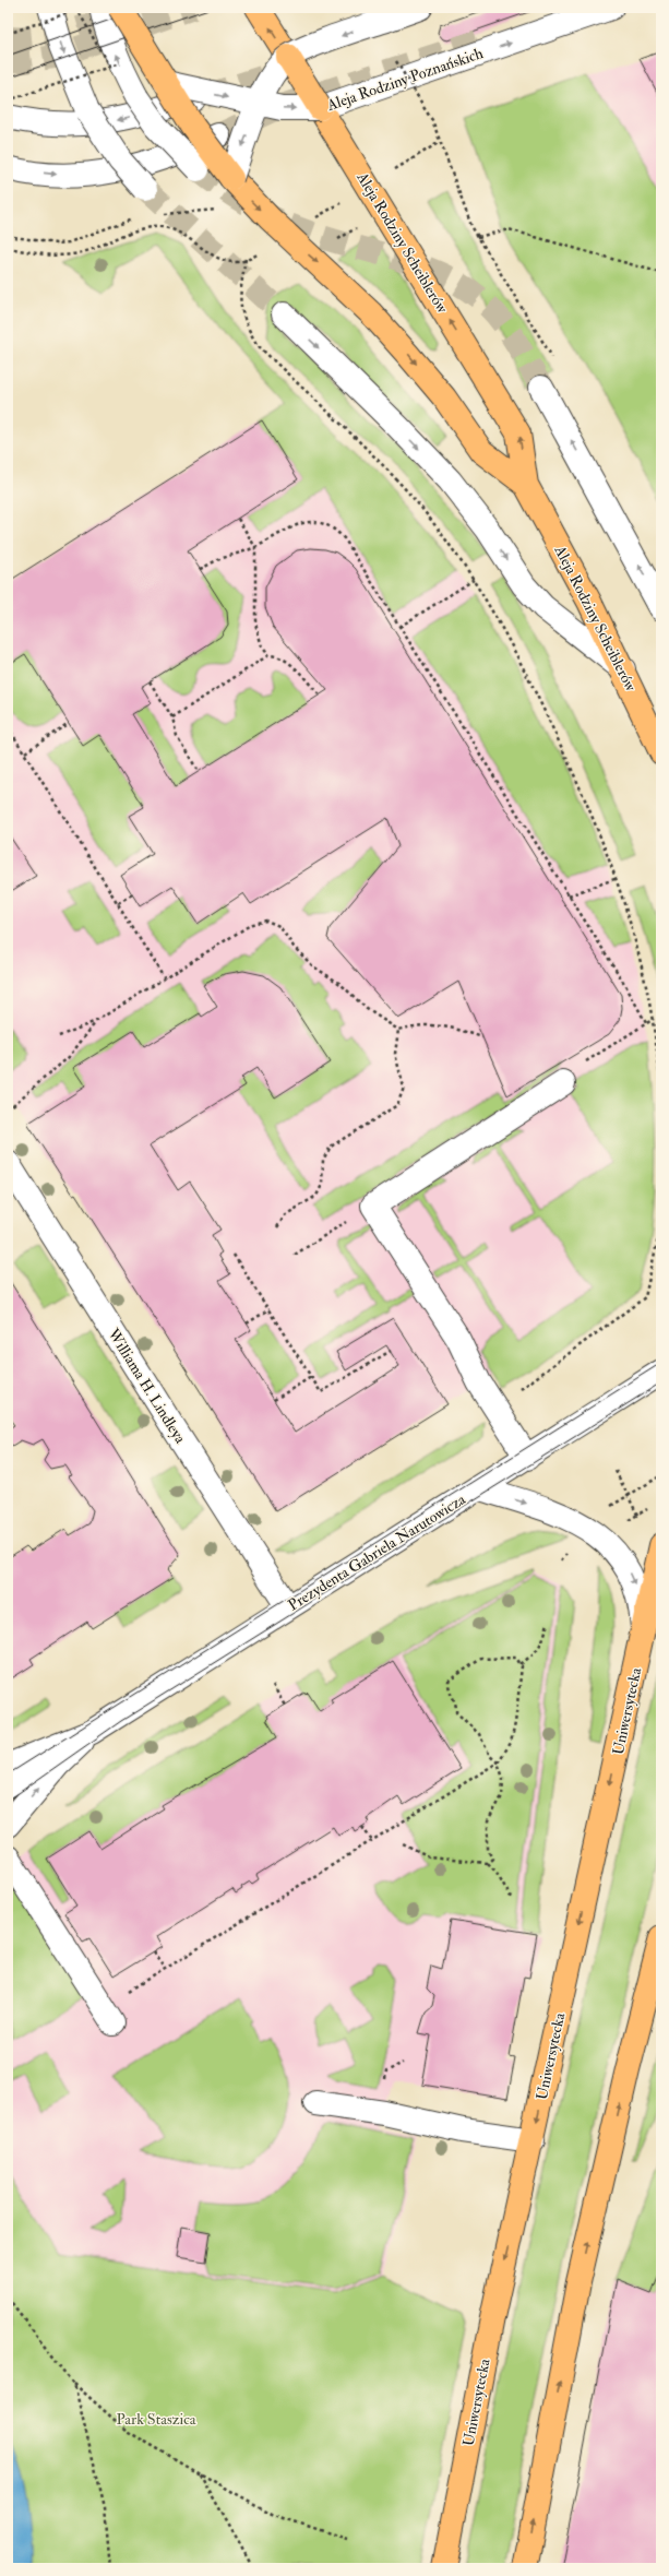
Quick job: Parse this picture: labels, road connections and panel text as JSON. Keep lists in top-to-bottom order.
{
  "streets": {
    "main road": ["Aleja Rodziny Scheiblerów", "Uniwersytecka"],
    "street": ["Aleja Rodziny Poznańskich", "Williama H. Lindleya", "Prezydenta Gabriela Narutowicza"]
  },
  "crossings": [
    ["Aleja Rodziny Poznańskich", "Aleja Rodziny Scheiblerów"],
    ["Williama H. Lindleya", "Prezydenta Gabriela Narutowicza"]
  ],
  "one_way": ["Aleja Rodziny Poznańskich"],
  "parks": ["Park Staszica"]
}
